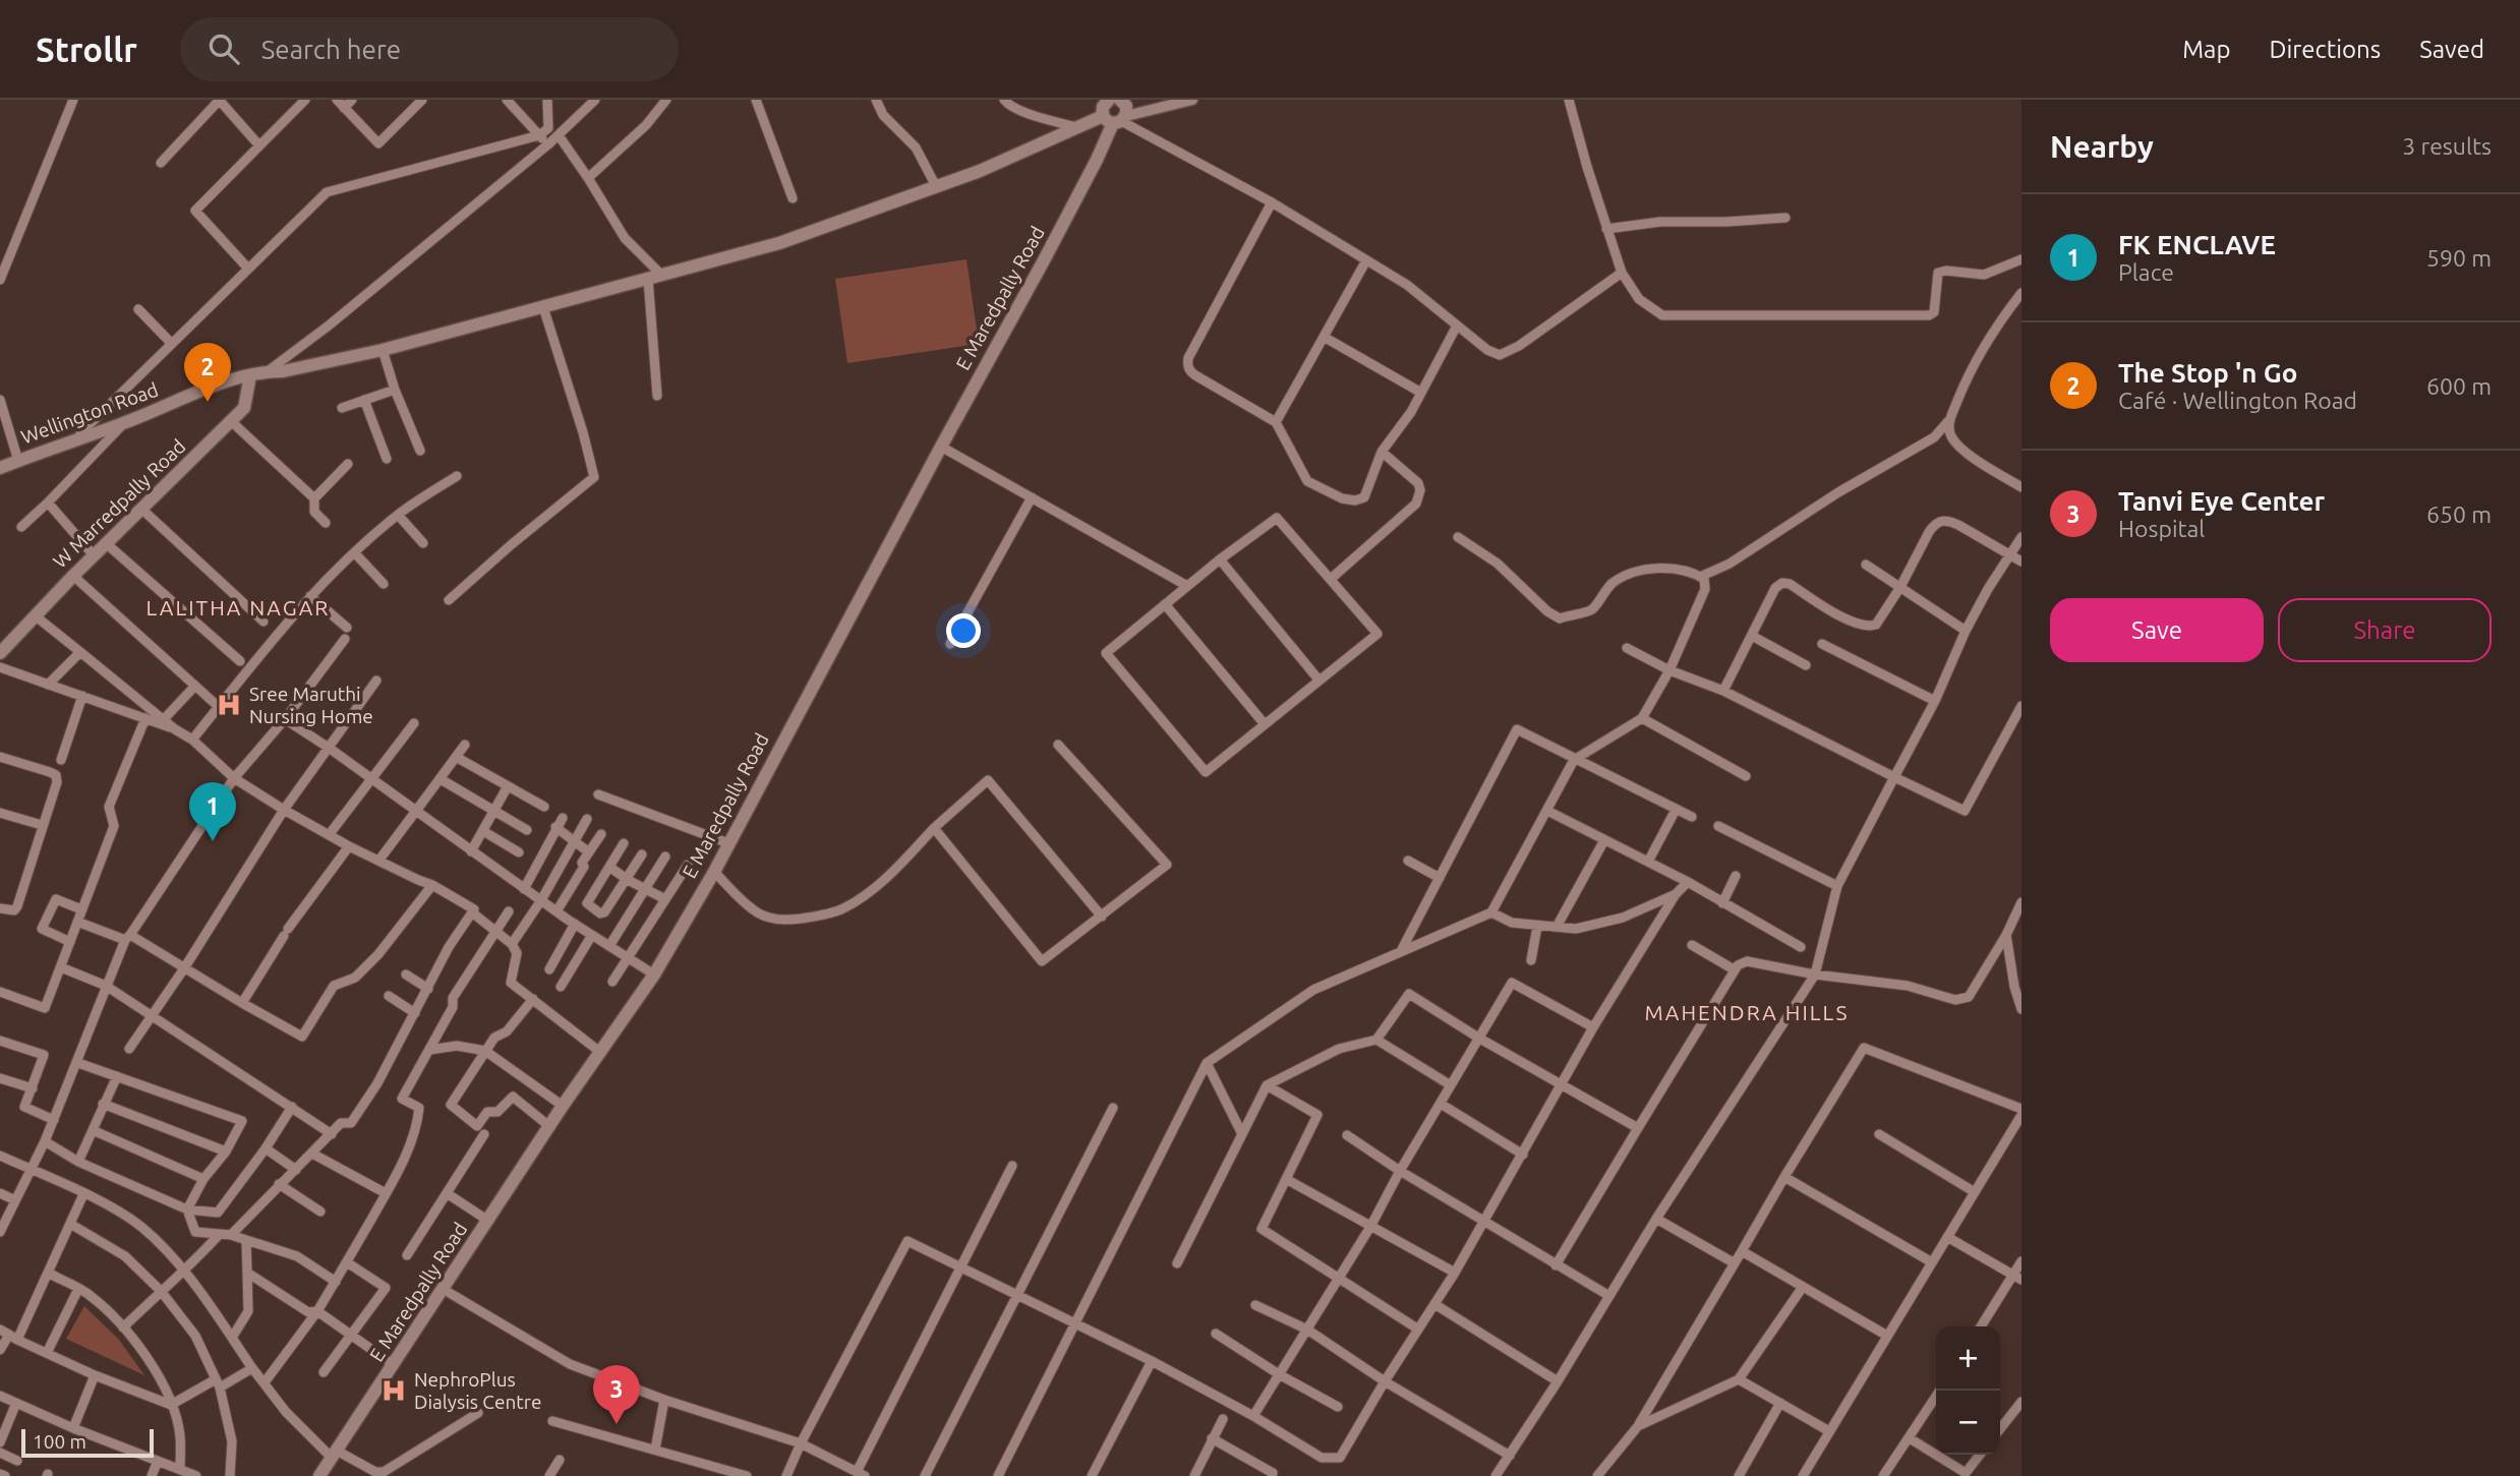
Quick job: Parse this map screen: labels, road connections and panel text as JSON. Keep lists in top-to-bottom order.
{
  "streets": {
    "main road": ["E Maredpally Road", "Wellington Road", "W Marredpally Road"]
  },
  "crossings": [
    ["E Maredpally Road", "Wellington Road"],
    ["Wellington Road", "W Marredpally Road"]
  ],
  "districts": ["LALITHA NAGAR", "MAHENDRA HILLS"],
  "places": {
    "hospital": ["Sree Maruthi Nursing Home", "NephroPlus Dialysis Centre"]
  },
  "scale_bar": "100 m",
  "page": {
    "header": "Strollr",
    "search": "Search here",
    "nav": ["Map", "Directions", "Saved"],
    "heading": ["Nearby", "3 results"],
    "list": [
      {
        "mark": "1",
        "name": "FK ENCLAVE",
        "note": "Place",
        "value": "590 m"
      },
      {
        "mark": "2",
        "name": "The Stop 'n Go",
        "note": "Café · Wellington Road",
        "value": "600 m"
      },
      {
        "mark": "3",
        "name": "Tanvi Eye Center",
        "note": "Hospital",
        "value": "650 m"
      }
    ],
    "pins": ["2", "1", "3"],
    "buttons": ["Save", "Share"],
    "map_buttons": ["+", "−"],
    "scale": "100 m"
  }
}
